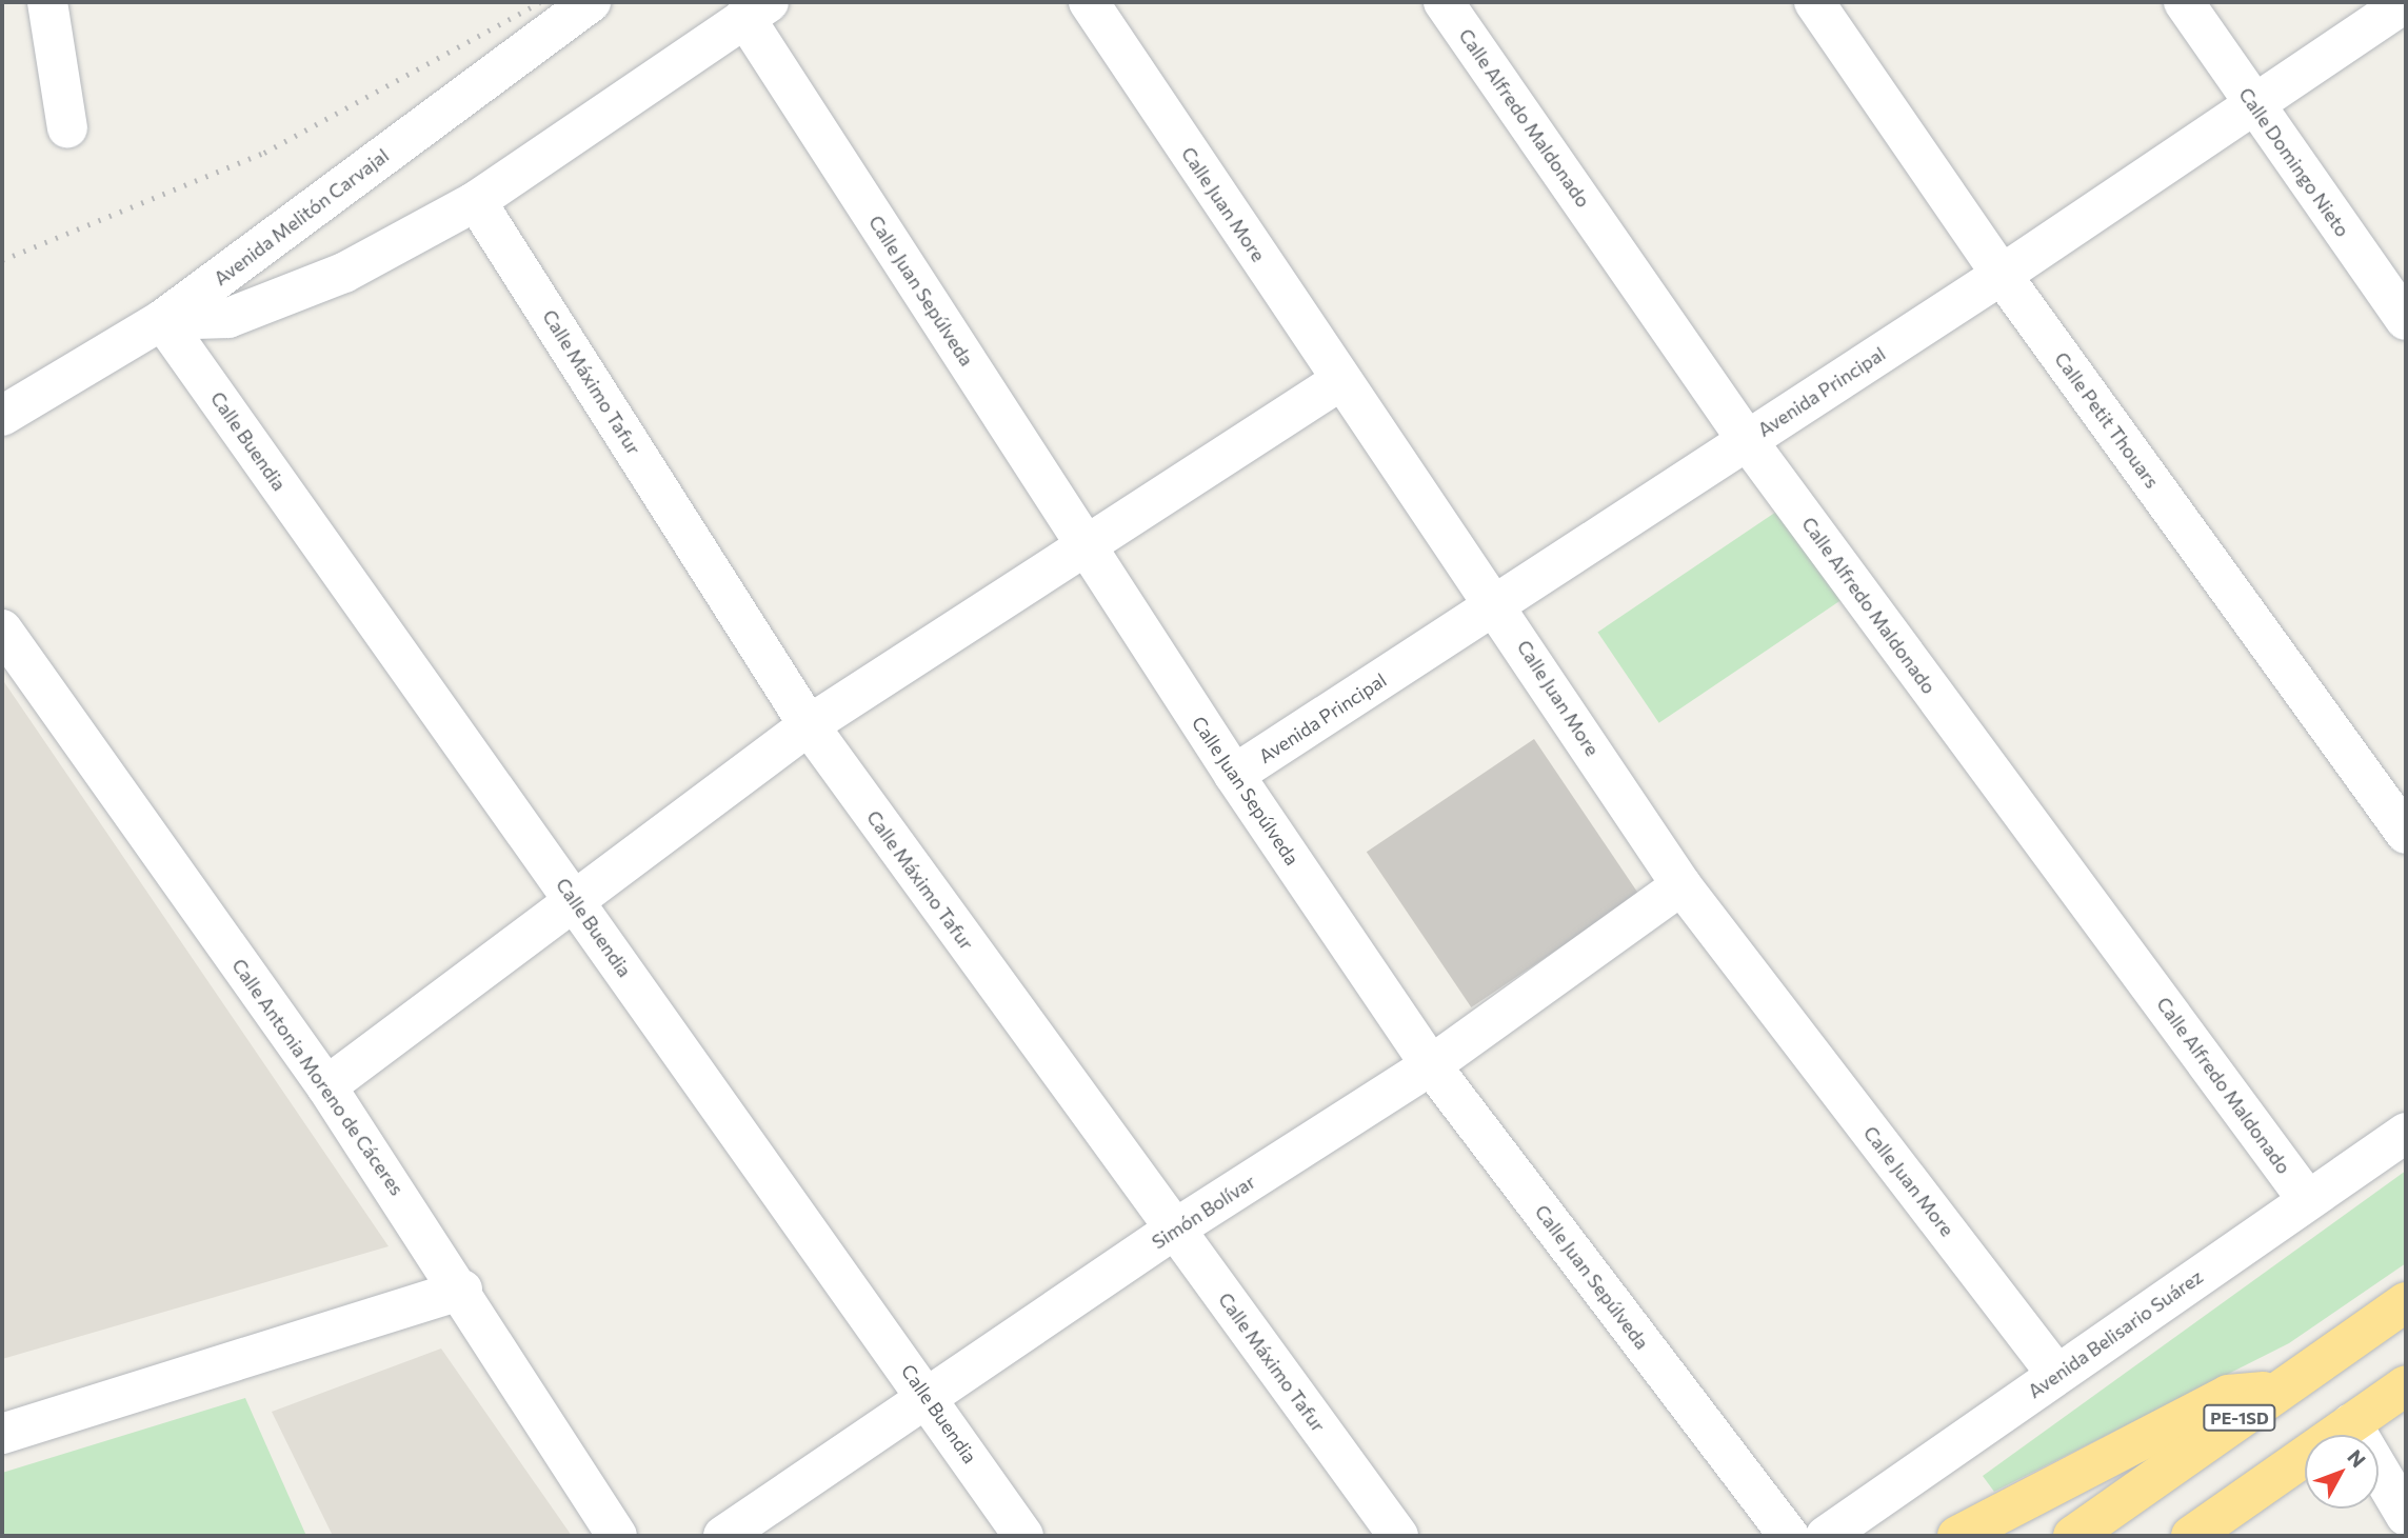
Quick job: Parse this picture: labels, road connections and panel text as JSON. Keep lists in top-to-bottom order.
{
  "streets": {
    "highway": ["PE-1SD"],
    "street": [
      "Calle Alfredo Maldonado",
      "Calle Domingo Nieto",
      "Calle Juan More",
      "Avenida Melitón Carvajal",
      "Calle Juan Sepúlveda",
      "Calle Máximo Tafur",
      "Avenida Principal",
      "Calle Petit Thouars",
      "Calle Buendia",
      "Calle Antonia Moreno de Cáceres",
      "Simón Bolívar",
      "Avenida Belisario Suárez"
    ]
  },
  "crossings": [
    ["Calle Alfredo Maldonado", "Avenida Principal"],
    ["Calle Alfredo Maldonado", "Avenida Belisario Suárez"],
    ["Calle Domingo Nieto", "Avenida Principal"],
    ["Calle Juan More", "Avenida Principal"],
    ["Calle Juan More", "Simón Bolívar"],
    ["Calle Juan More", "Avenida Belisario Suárez"],
    ["Avenida Melitón Carvajal", "Calle Buendia"],
    ["Calle Juan Sepúlveda", "Avenida Principal"],
    ["Calle Juan Sepúlveda", "Simón Bolívar"],
    ["Calle Máximo Tafur", "Simón Bolívar"],
    ["Avenida Principal", "Calle Petit Thouars"],
    ["Calle Buendia", "Simón Bolívar"]
  ],
  "north": "top right"
}
